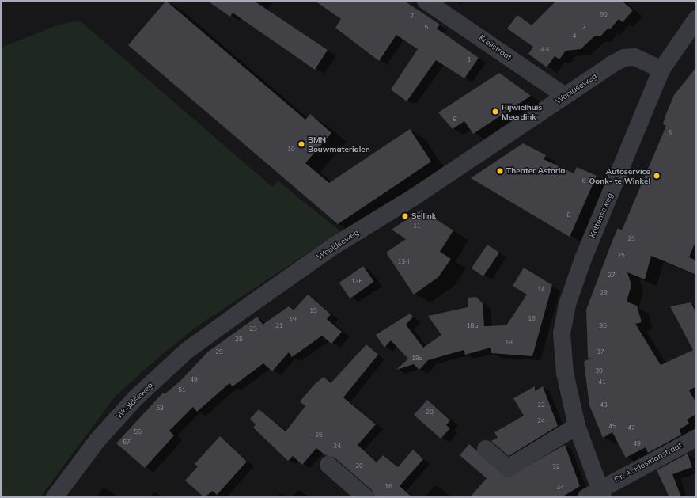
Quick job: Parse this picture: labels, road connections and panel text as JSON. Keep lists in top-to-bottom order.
{
  "streets": {
    "street": [
      "Kreilstraat",
      "Wooldseweg",
      "Kottenseweg",
      "Dr. A. Plesmanstraat"
    ]
  },
  "crossings": [
    ["Kreilstraat", "Wooldseweg"],
    ["Wooldseweg", "Kottenseweg"],
    ["Kottenseweg", "Dr. A. Plesmanstraat"]
  ],
  "places": [
    "Rijwielhuis Meerdink",
    "BMN Bouwmaterialen",
    "Theater Astoria",
    "Autoservice Oonk- te Winkel",
    "Sellink"
  ],
  "house_numbers": [
    "90",
    "7",
    "5",
    "2",
    "4",
    "4-I",
    "1",
    "8",
    "9",
    "10",
    "6",
    "8",
    "11",
    "23",
    "25",
    "13-I",
    "27",
    "13b",
    "14",
    "29",
    "15",
    "16",
    "19",
    "21",
    "18a",
    "35",
    "23",
    "25",
    "18",
    "29",
    "37",
    "18c",
    "39",
    "49",
    "41",
    "51",
    "22",
    "43",
    "53",
    "28",
    "24",
    "45",
    "47",
    "55",
    "26",
    "57",
    "49",
    "24",
    "20",
    "32",
    "16",
    "34"
  ]
}
